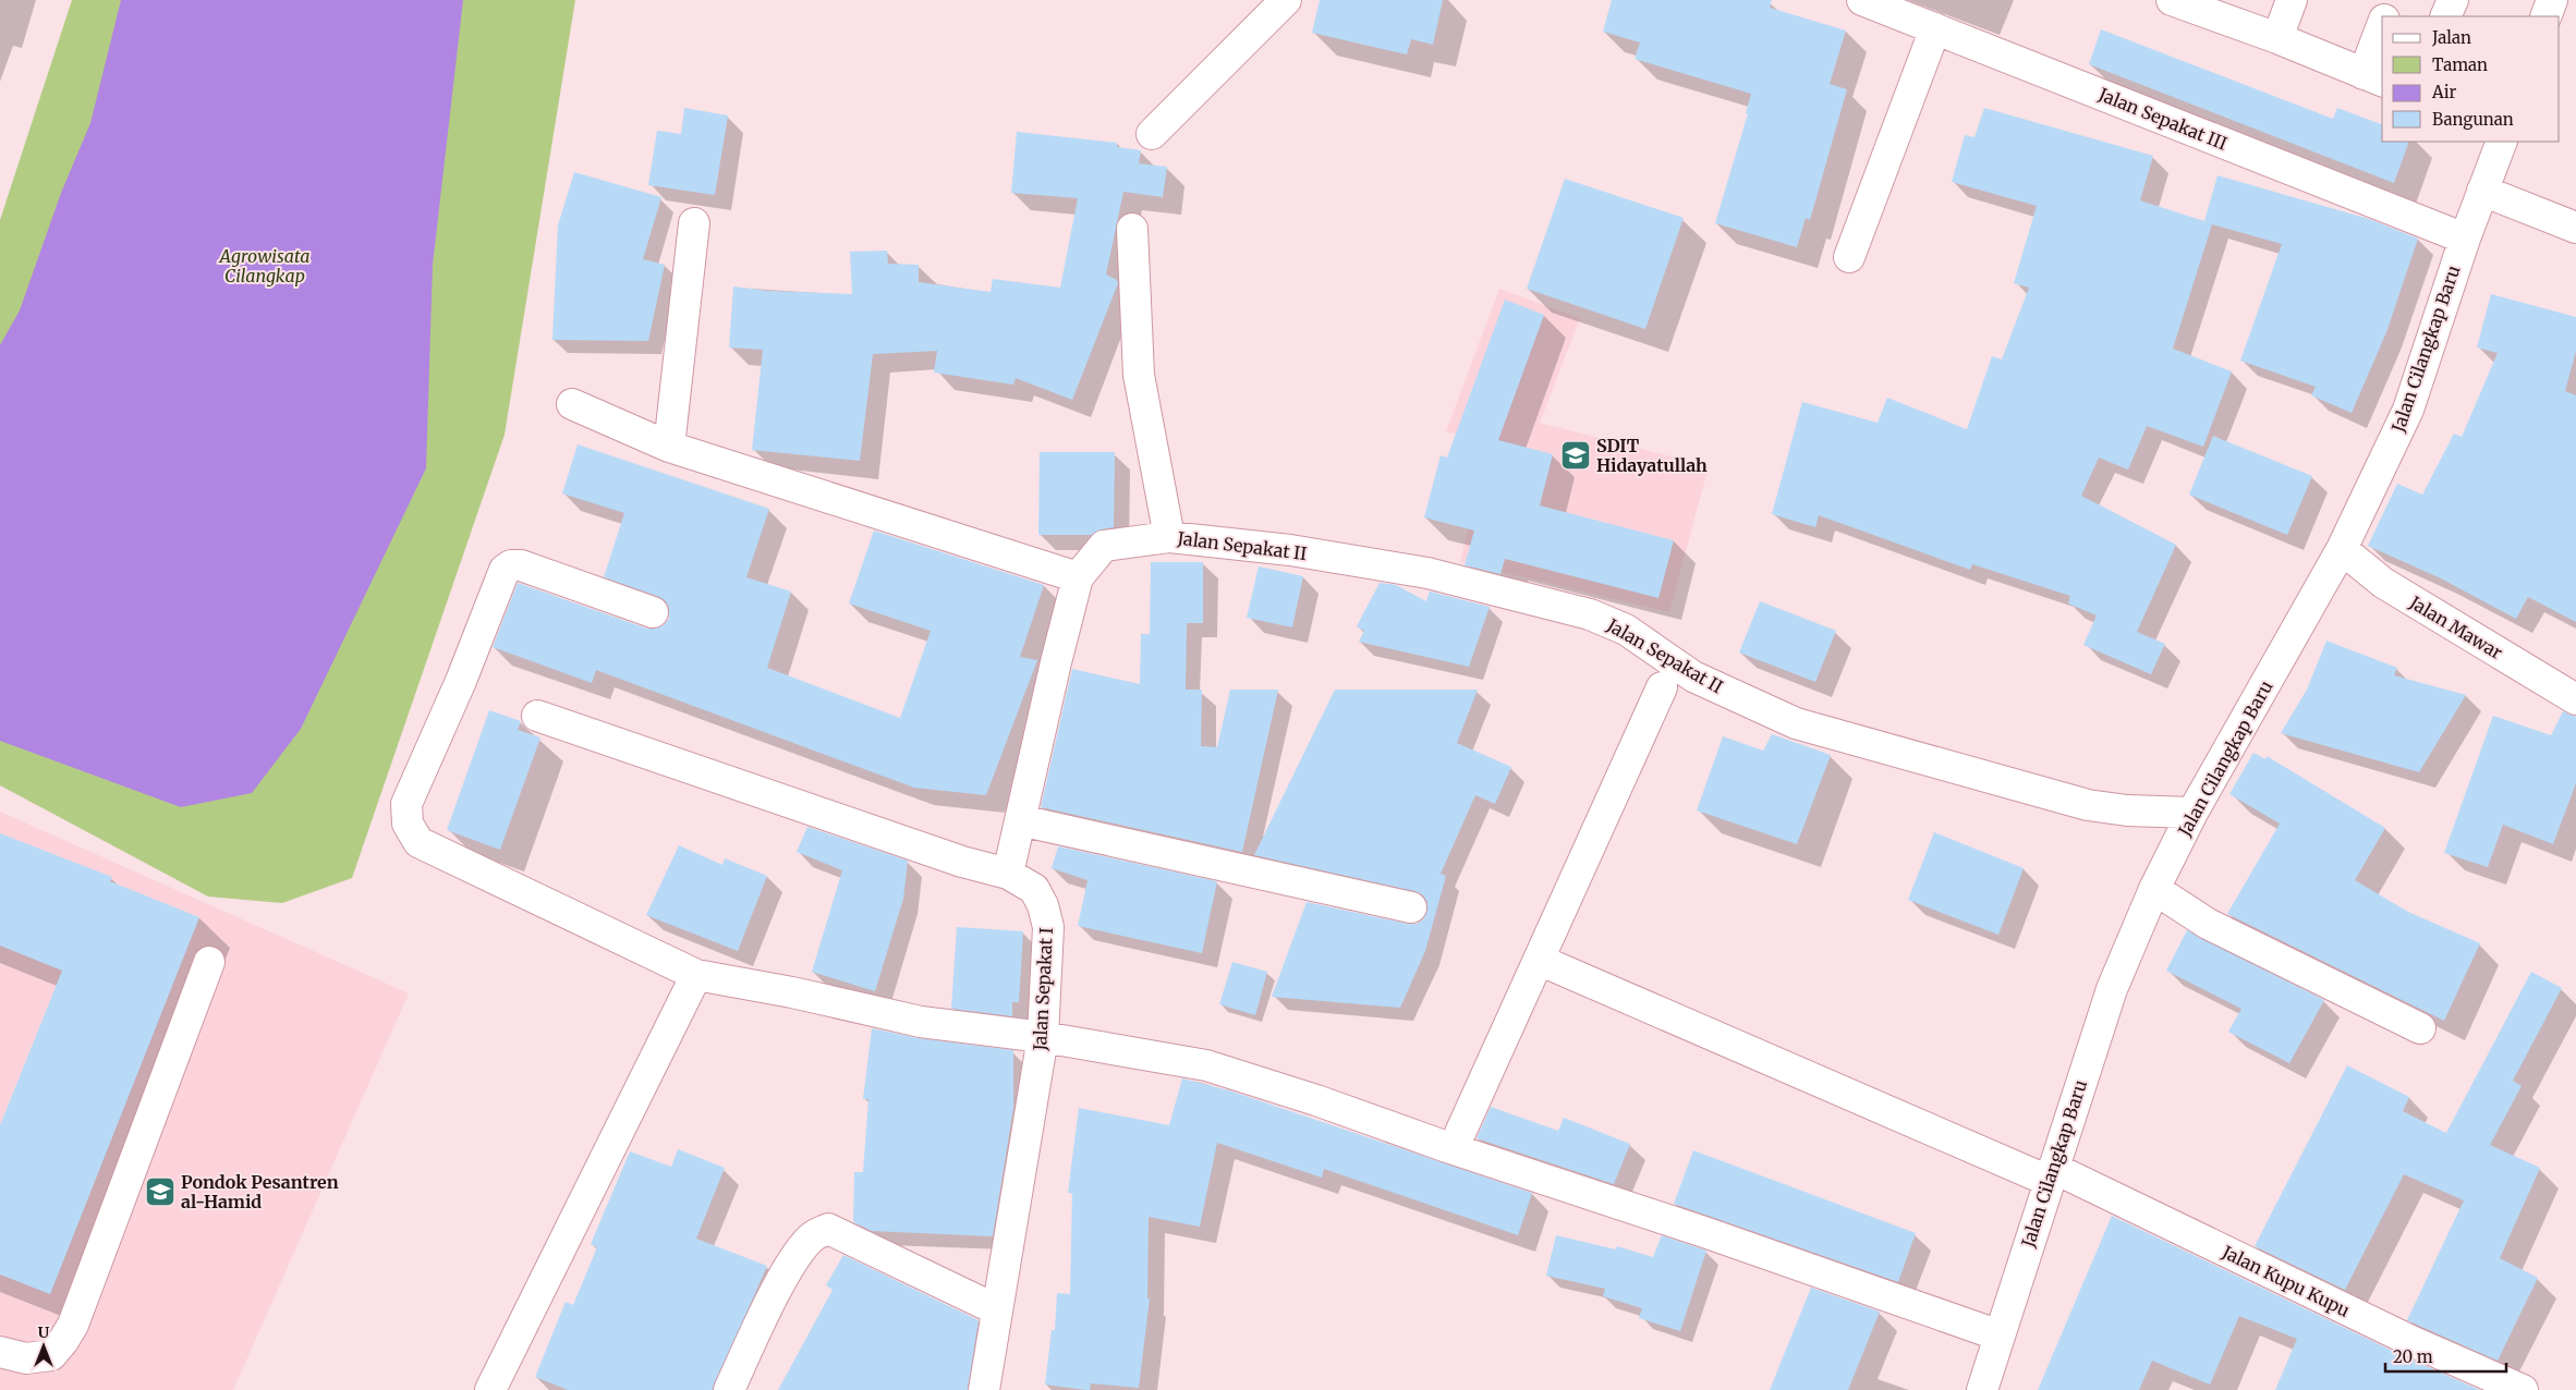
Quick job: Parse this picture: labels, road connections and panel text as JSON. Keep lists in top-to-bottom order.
{
  "streets": {
    "street": [
      "Jalan Sepakat III",
      "Jalan Cilangkap Baru",
      "Jalan Sepakat II",
      "Jalan Mawar",
      "Jalan Sepakat I",
      "Jalan Kupu Kupu"
    ]
  },
  "crossings": [
    ["Jalan Sepakat III", "Jalan Cilangkap Baru"],
    ["Jalan Cilangkap Baru", "Jalan Sepakat II"],
    ["Jalan Cilangkap Baru", "Jalan Mawar"],
    ["Jalan Cilangkap Baru", "Jalan Kupu Kupu"]
  ],
  "parks": ["Agrowisata Cilangkap"],
  "places": {
    "school or university": ["SDIT Hidayatullah", "Pondok Pesantren al-Hamid"]
  },
  "legend": [
    "Jalan",
    "Taman",
    "Air",
    "Bangunan"
  ],
  "scale_bar": "20 m",
  "north": "top"
}
